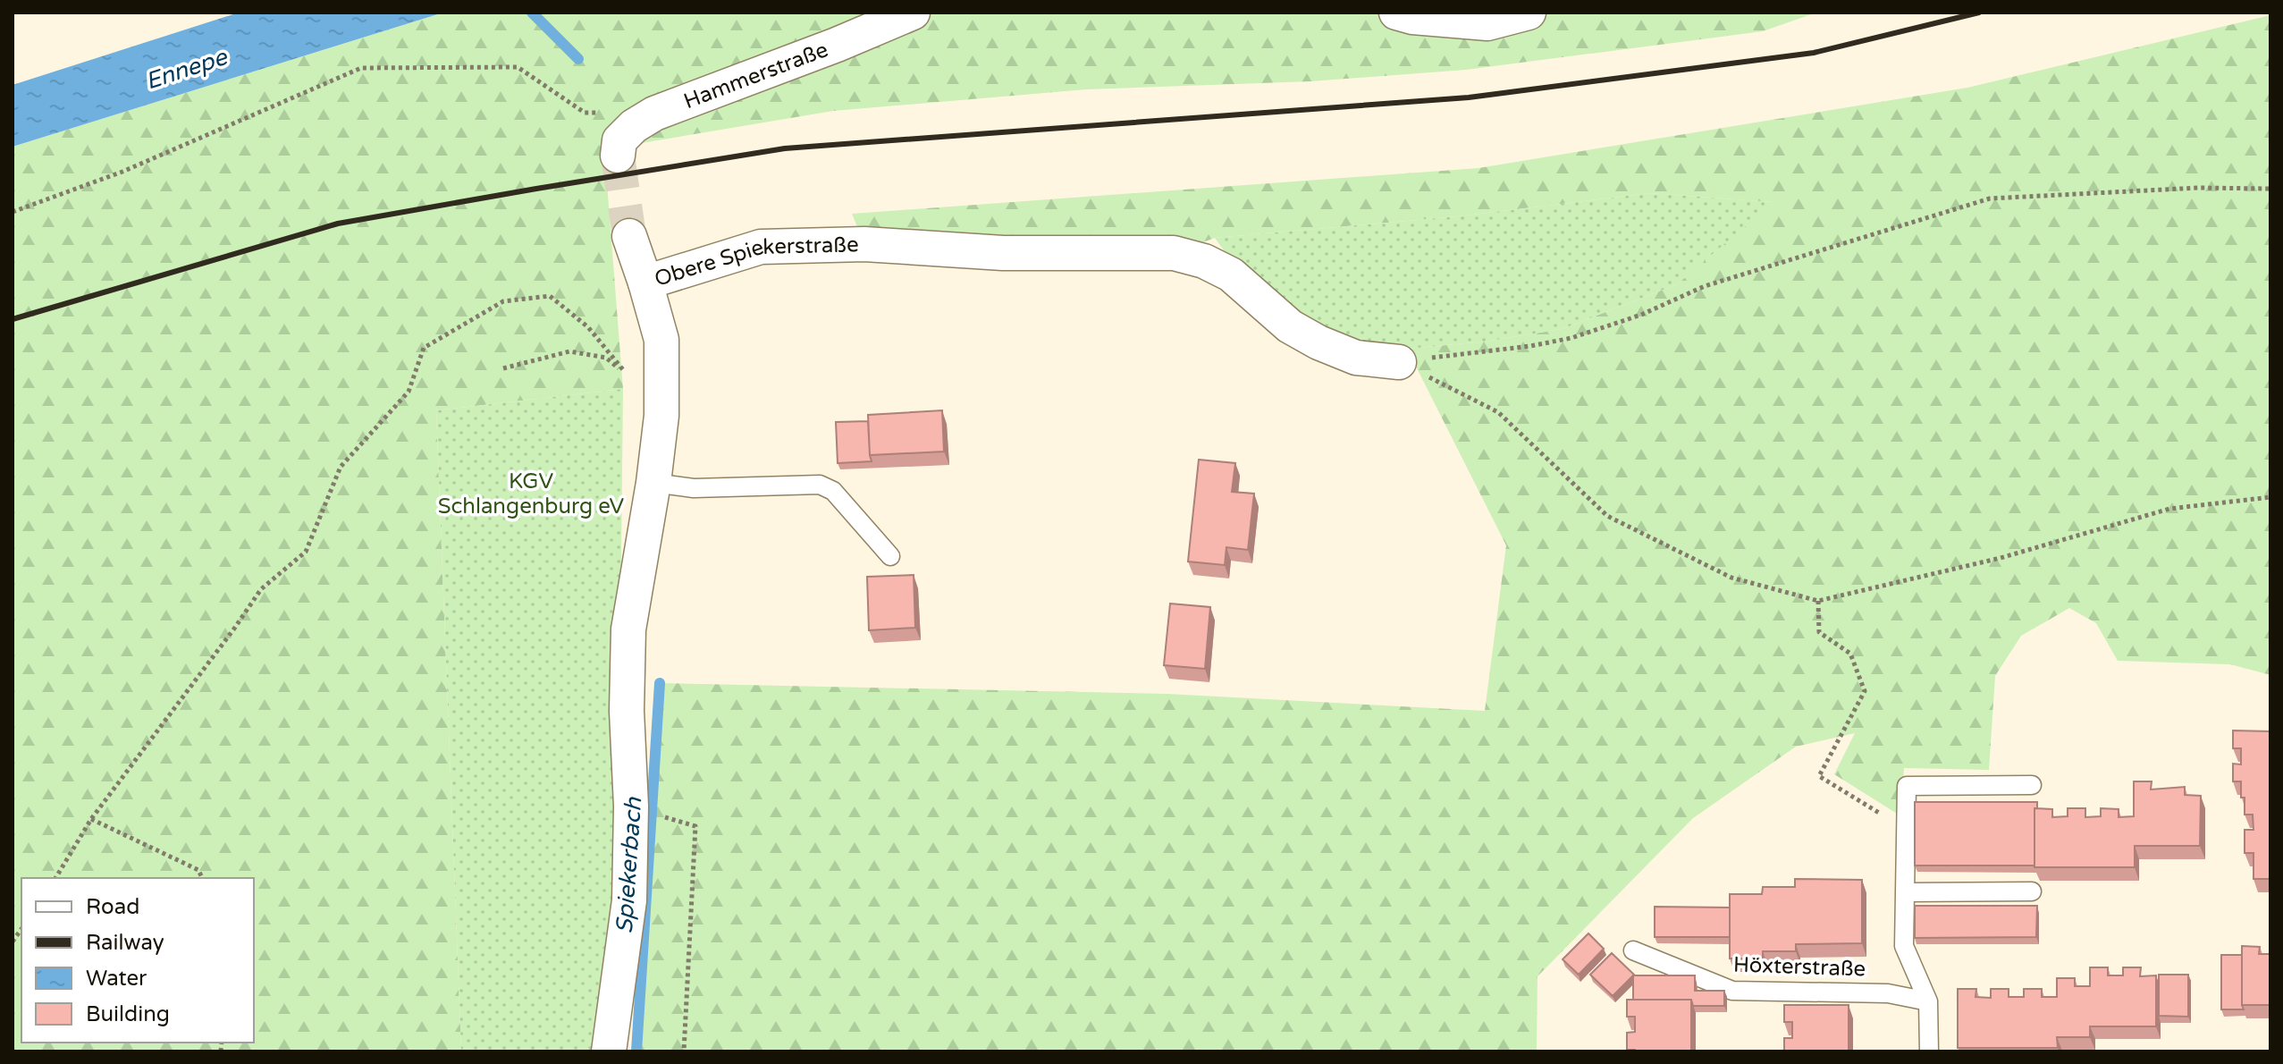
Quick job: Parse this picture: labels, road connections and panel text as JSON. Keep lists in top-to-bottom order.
{
  "streets": {
    "street": ["Hammerstraße", "Obere Spiekerstraße"],
    "lane": ["Höxterstraße"]
  },
  "water": ["Ennepe", "Spiekerbach"],
  "parks": ["KGV Schlangenburg eV"],
  "legend": [
    "Road",
    "Railway",
    "Water",
    "Building"
  ]
}
